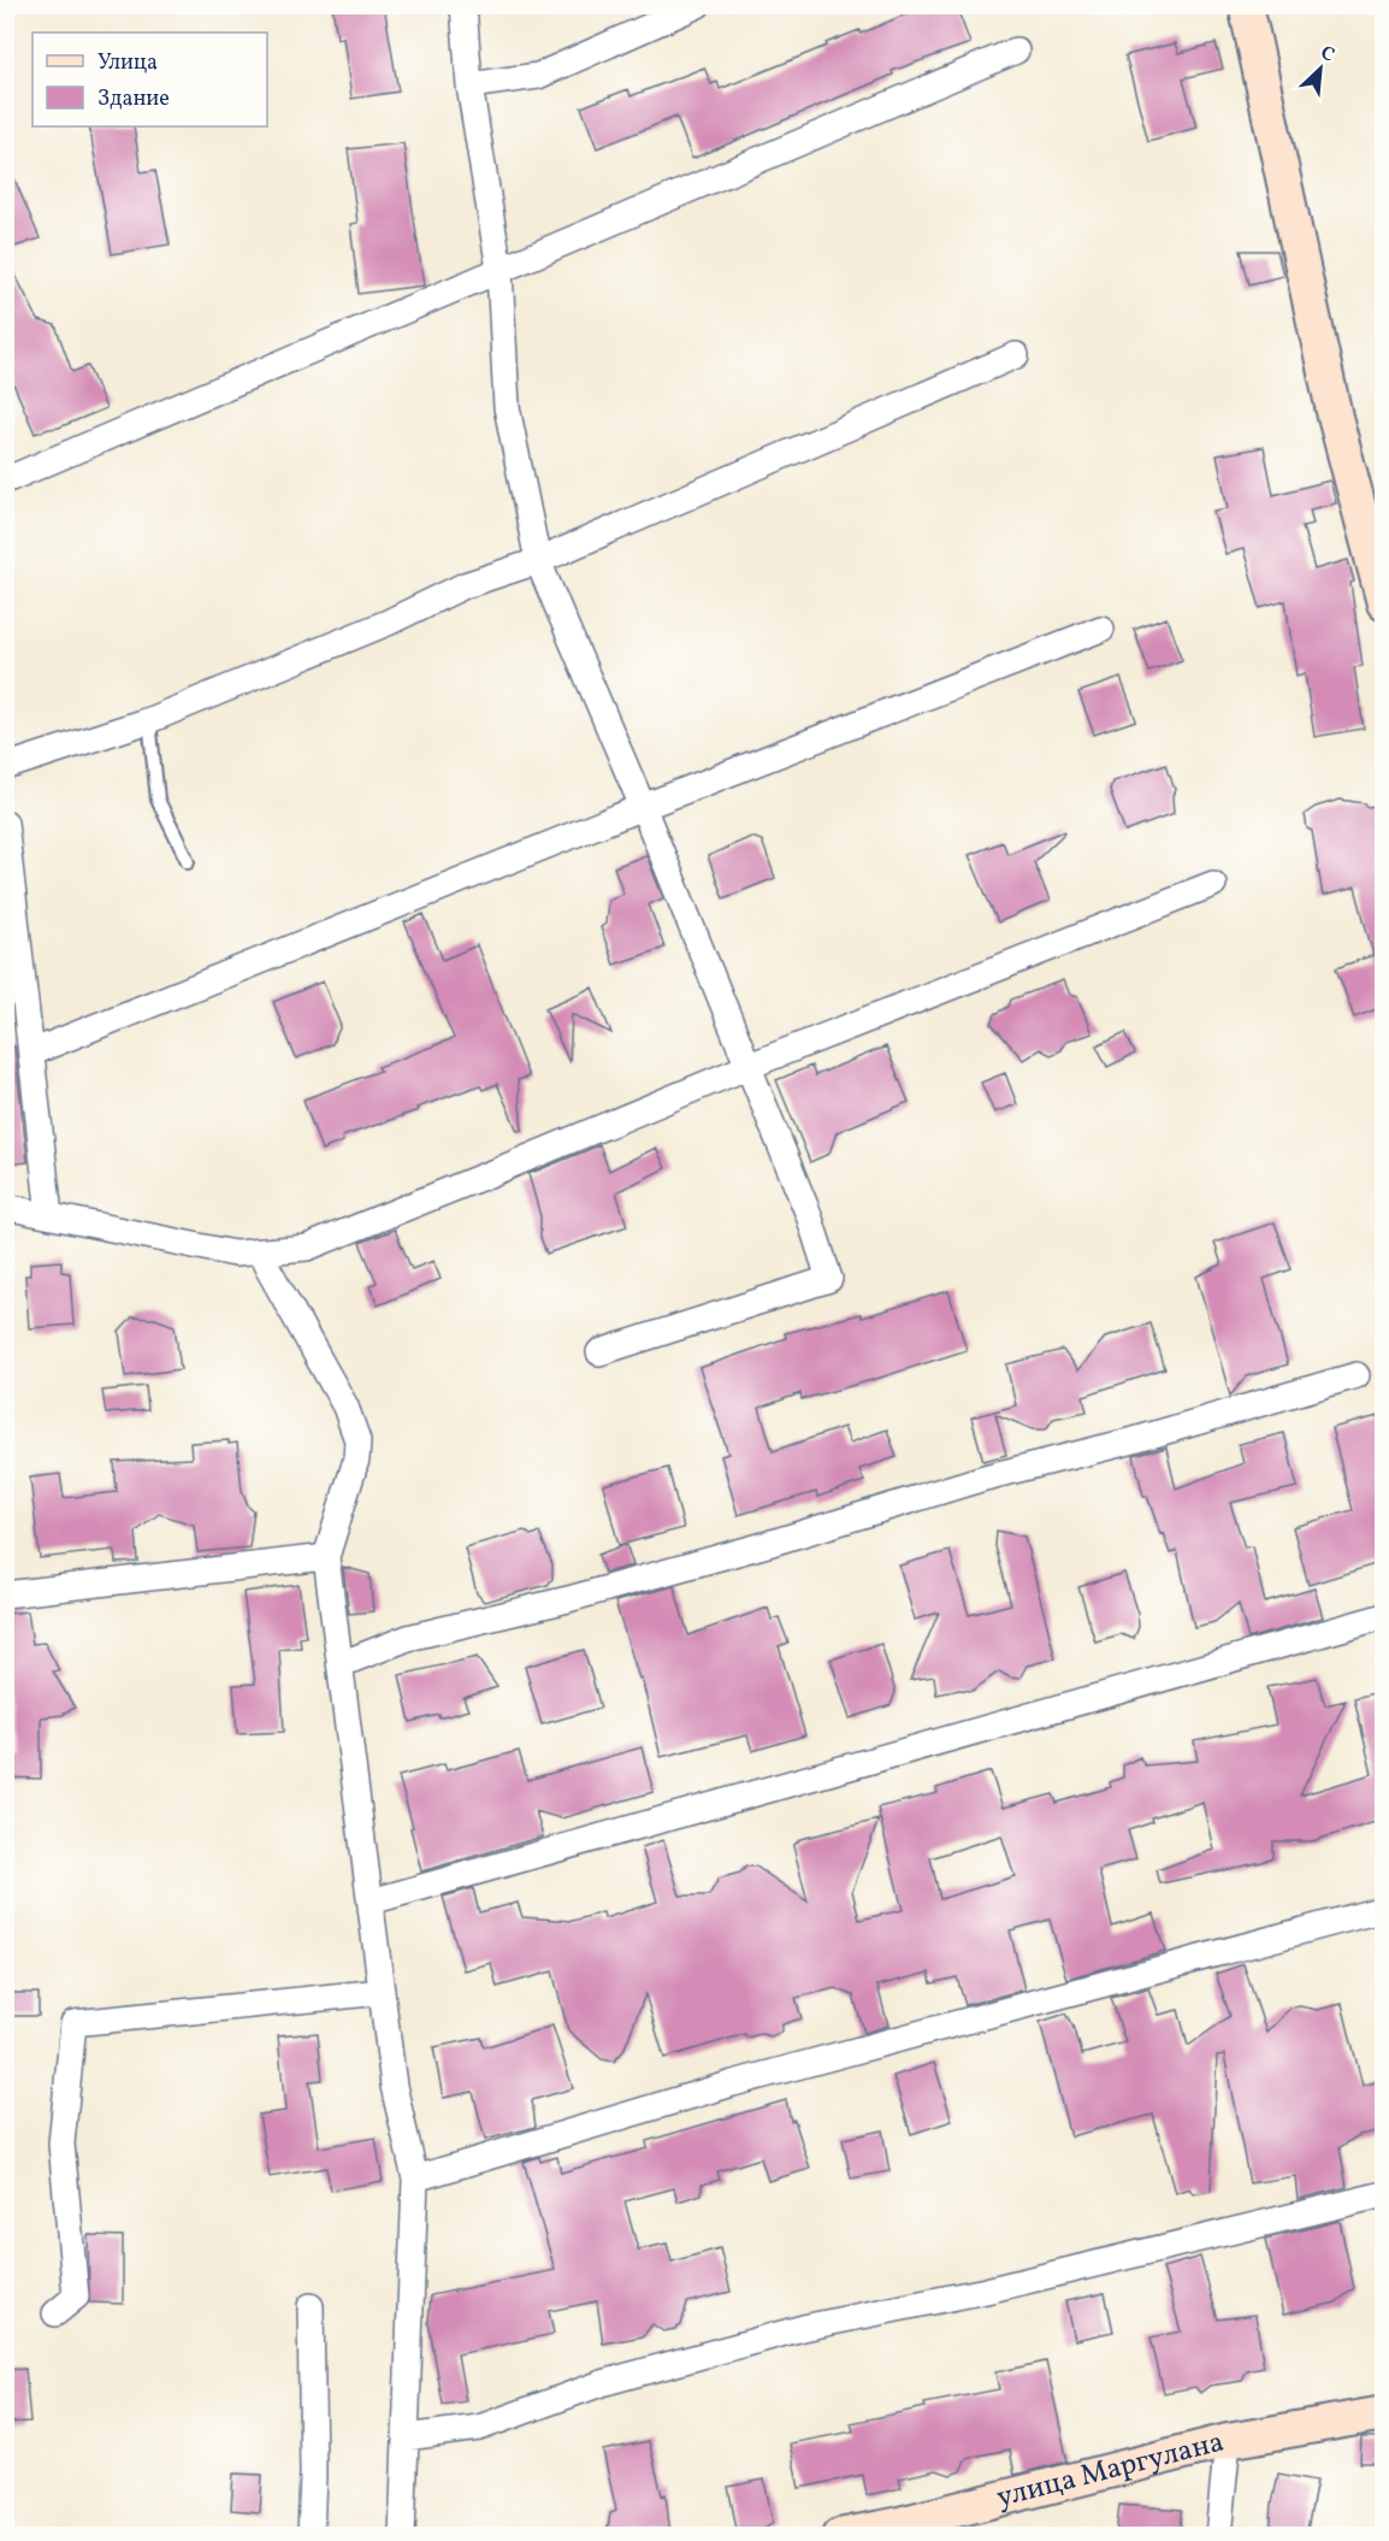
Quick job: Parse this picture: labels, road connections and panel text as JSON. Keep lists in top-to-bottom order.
{
  "streets": {
    "street": ["улица Маргулана"]
  },
  "legend": ["Улица", "Здание"],
  "north": "top right"
}
